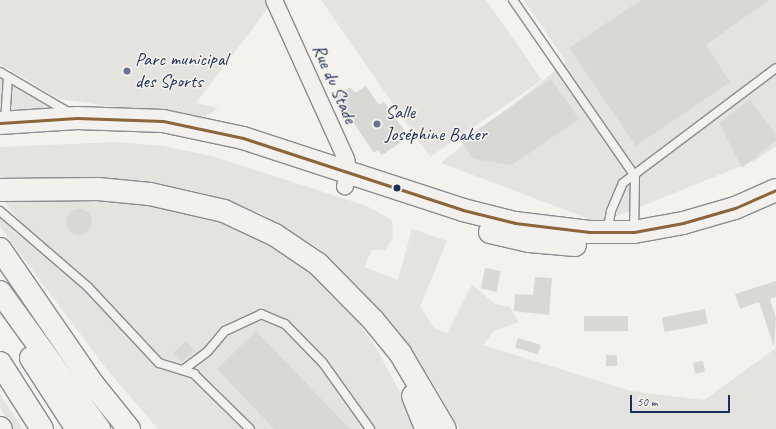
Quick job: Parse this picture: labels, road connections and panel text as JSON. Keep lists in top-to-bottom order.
{
  "streets": {
    "street": ["Rue du Stade"]
  },
  "places": ["Parc municipal des Sports", "Salle Joséphine Baker"],
  "scale_bar": "50 m"
}
